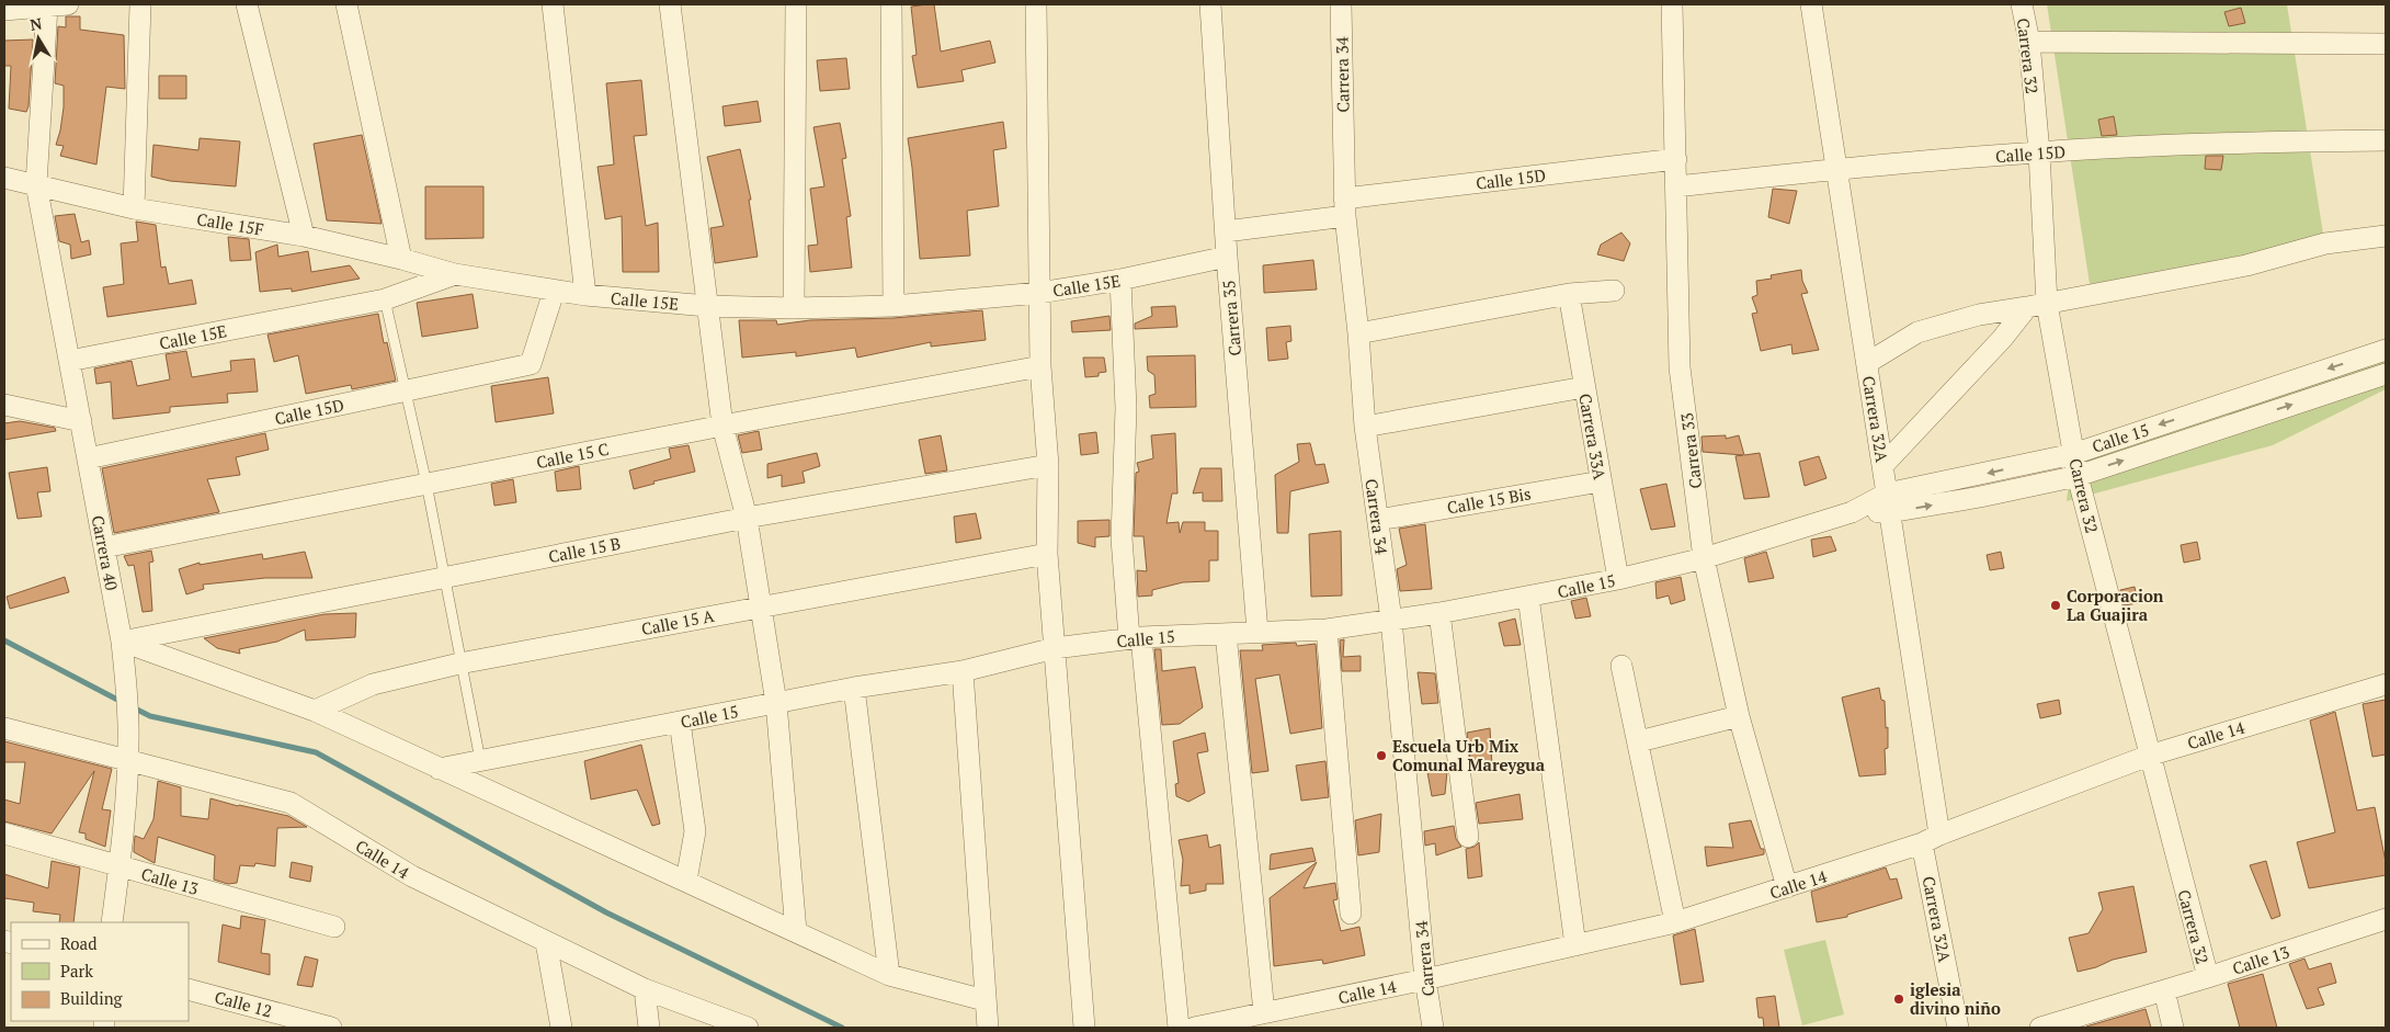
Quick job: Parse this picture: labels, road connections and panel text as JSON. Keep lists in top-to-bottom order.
{
  "streets": {
    "street": [
      "Carrera 32",
      "Carrera 34",
      "Calle 15D",
      "Calle 15F",
      "Calle 15E",
      "Carrera 35",
      "Carrera 32A",
      "Carrera 33A",
      "Calle 15",
      "Carrera 33",
      "Calle 15 C",
      "Calle 15 Bis",
      "Calle 15 B",
      "Carrera 40",
      "Calle 15 A",
      "Calle 14",
      "Calle 13",
      "Calle 12"
    ]
  },
  "crossings": [
    ["Carrera 32", "Calle 15D"],
    ["Carrera 32", "Calle 15"],
    ["Carrera 32", "Calle 14"],
    ["Carrera 32", "Calle 13"],
    ["Carrera 34", "Calle 15D"],
    ["Carrera 34", "Calle 15"],
    ["Carrera 34", "Calle 15 Bis"],
    ["Carrera 34", "Calle 14"],
    ["Calle 15D", "Calle 15E"],
    ["Calle 15D", "Carrera 35"],
    ["Calle 15D", "Carrera 32A"],
    ["Calle 15D", "Carrera 33"],
    ["Calle 15D", "Carrera 40"],
    ["Calle 15F", "Calle 15E"],
    ["Calle 15F", "Carrera 40"],
    ["Calle 15E", "Carrera 35"],
    ["Calle 15E", "Carrera 40"],
    ["Carrera 35", "Calle 15"],
    ["Carrera 32A", "Calle 15"],
    ["Carrera 32A", "Calle 14"],
    ["Carrera 33A", "Calle 15"],
    ["Carrera 33A", "Calle 15 Bis"],
    ["Calle 15", "Carrera 33"],
    ["Carrera 33", "Calle 14"],
    ["Calle 15 C", "Carrera 40"],
    ["Calle 15 B", "Carrera 40"],
    ["Carrera 40", "Calle 14"],
    ["Carrera 40", "Calle 13"]
  ],
  "places": ["Corporacion La Guajira", "Escuela Urb Mix Comunal Mareygua", "iglesia divino niño"],
  "legend": ["Road", "Park", "Building"],
  "north": "top"
}
